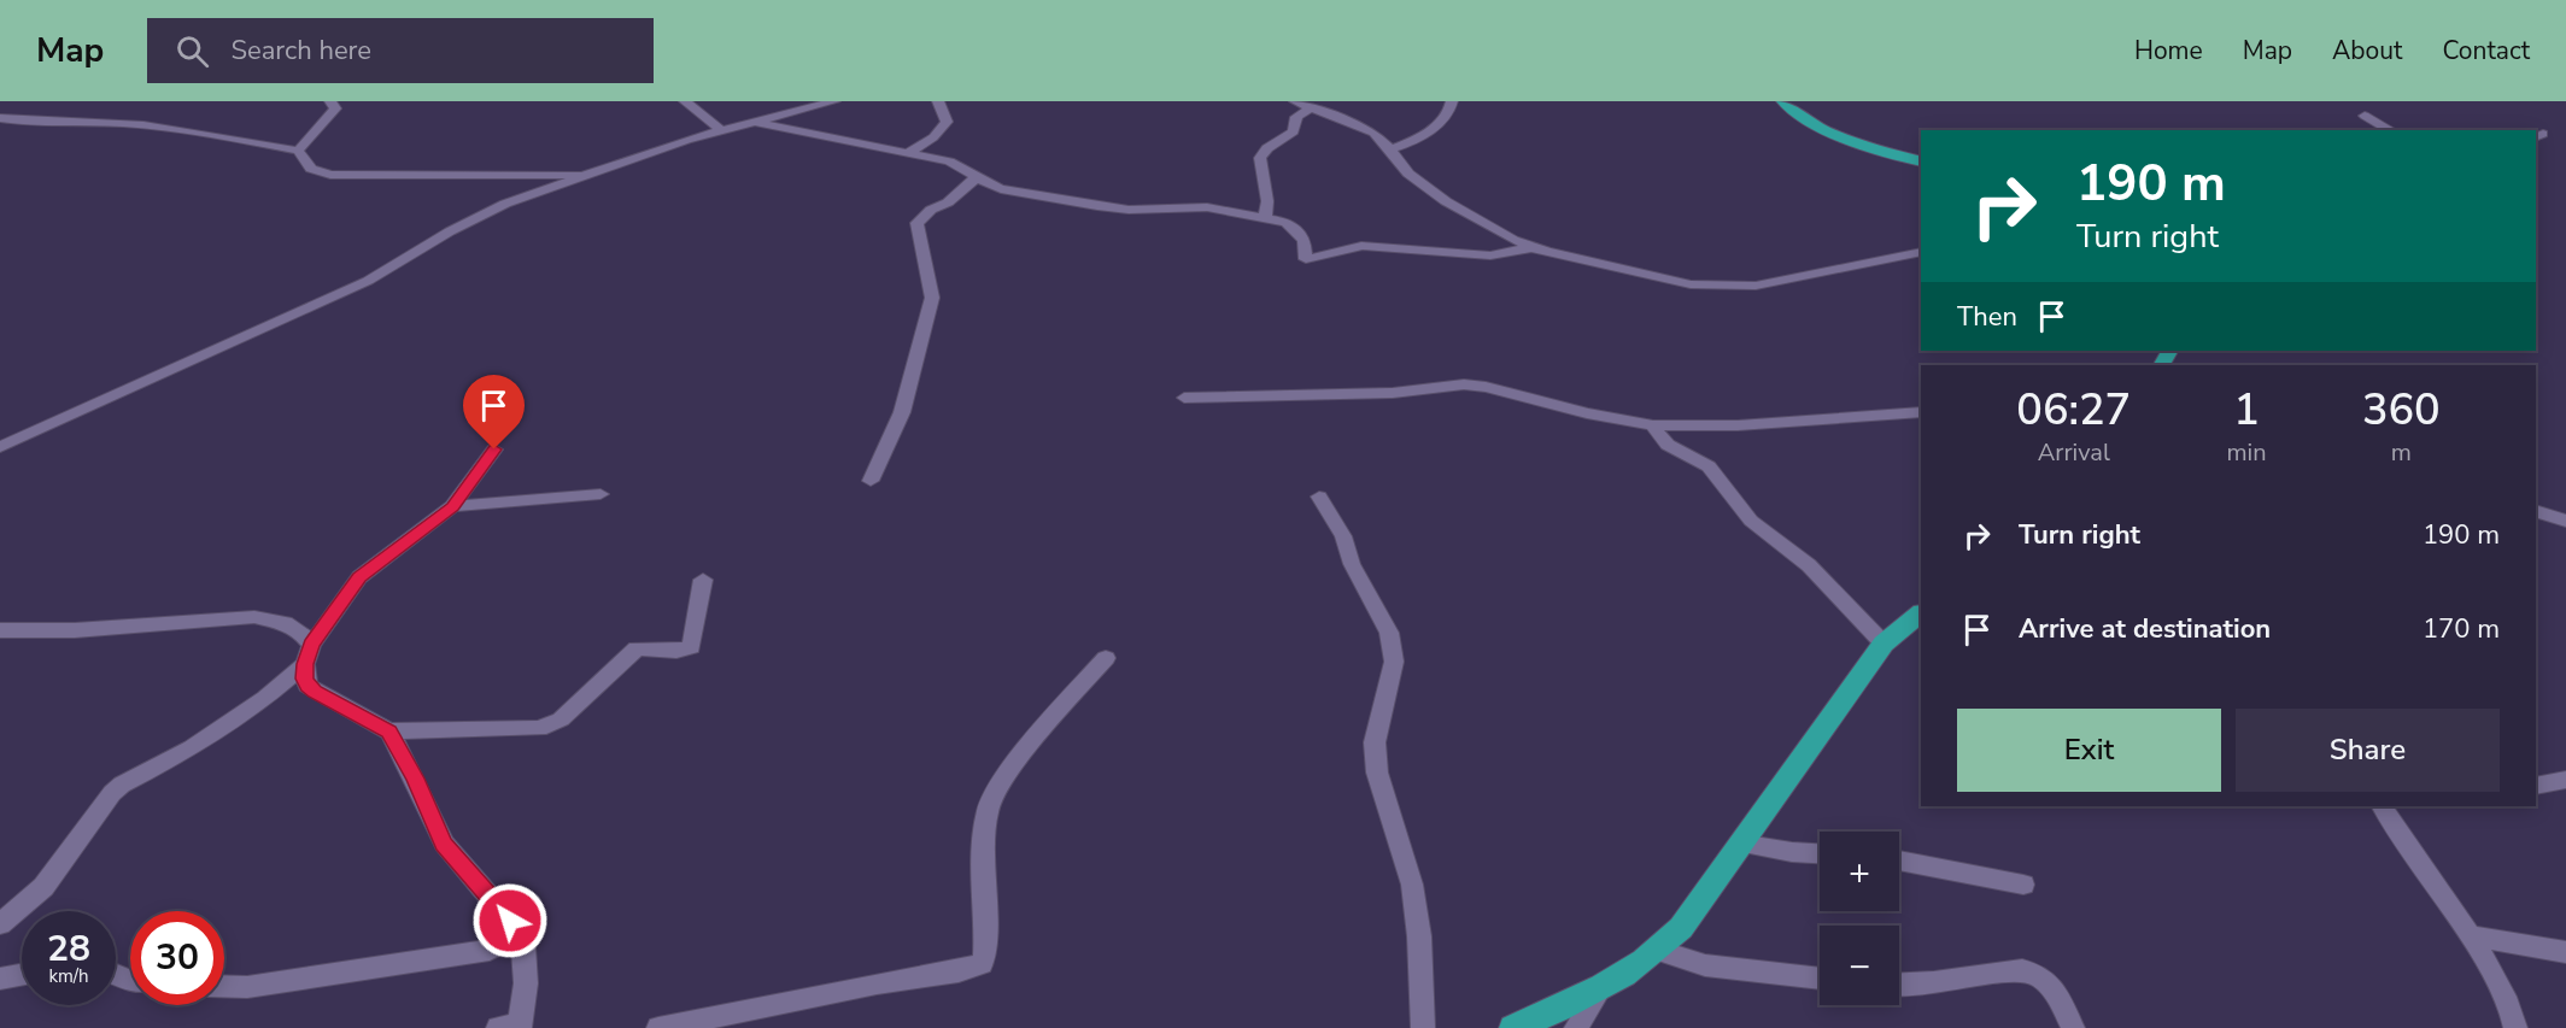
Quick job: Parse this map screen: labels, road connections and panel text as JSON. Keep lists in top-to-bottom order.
{
  "page": {
    "header": "Map",
    "search": "Search here",
    "nav": [
      "Home",
      "Map",
      "About",
      "Contact"
    ],
    "turn": ["190 m", "Turn right"],
    "then": "Then",
    "eta": [
      "06:27",
      "Arrival",
      "1",
      "min",
      "360",
      "m"
    ],
    "list": [
      {
        "name": "Turn right",
        "value": "190 m"
      },
      {
        "name": "Arrive at destination",
        "value": "170 m"
      }
    ],
    "buttons": ["Exit", "Share"],
    "map_buttons": ["+", "−"],
    "speed": "28 km/h",
    "limit": "30"
  }
}
